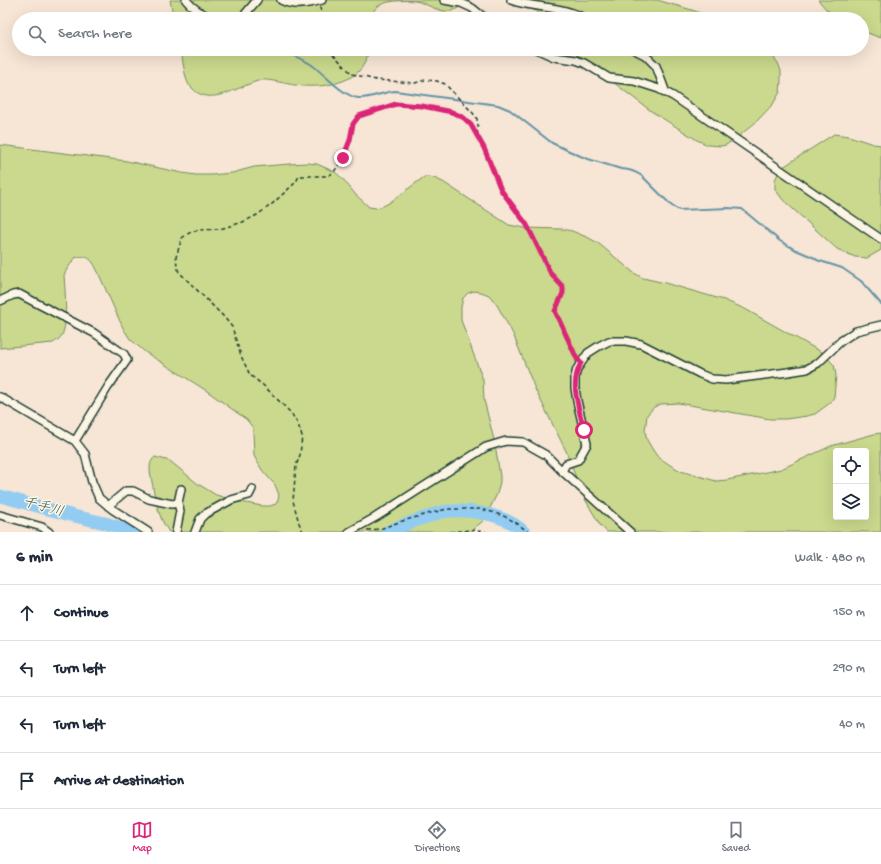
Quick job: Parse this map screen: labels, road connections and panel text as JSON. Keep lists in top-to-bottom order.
{
  "water": ["千手川"],
  "page": {
    "search": "Search here",
    "heading": ["6 min", "Walk · 480 m"],
    "list": [
      ["Continue", "150 m"],
      ["Turn left", "290 m"],
      ["Turn left", "40 m"],
      "Arrive at destination"
    ],
    "nav": ["Map", "Directions", "Saved"]
  }
}
